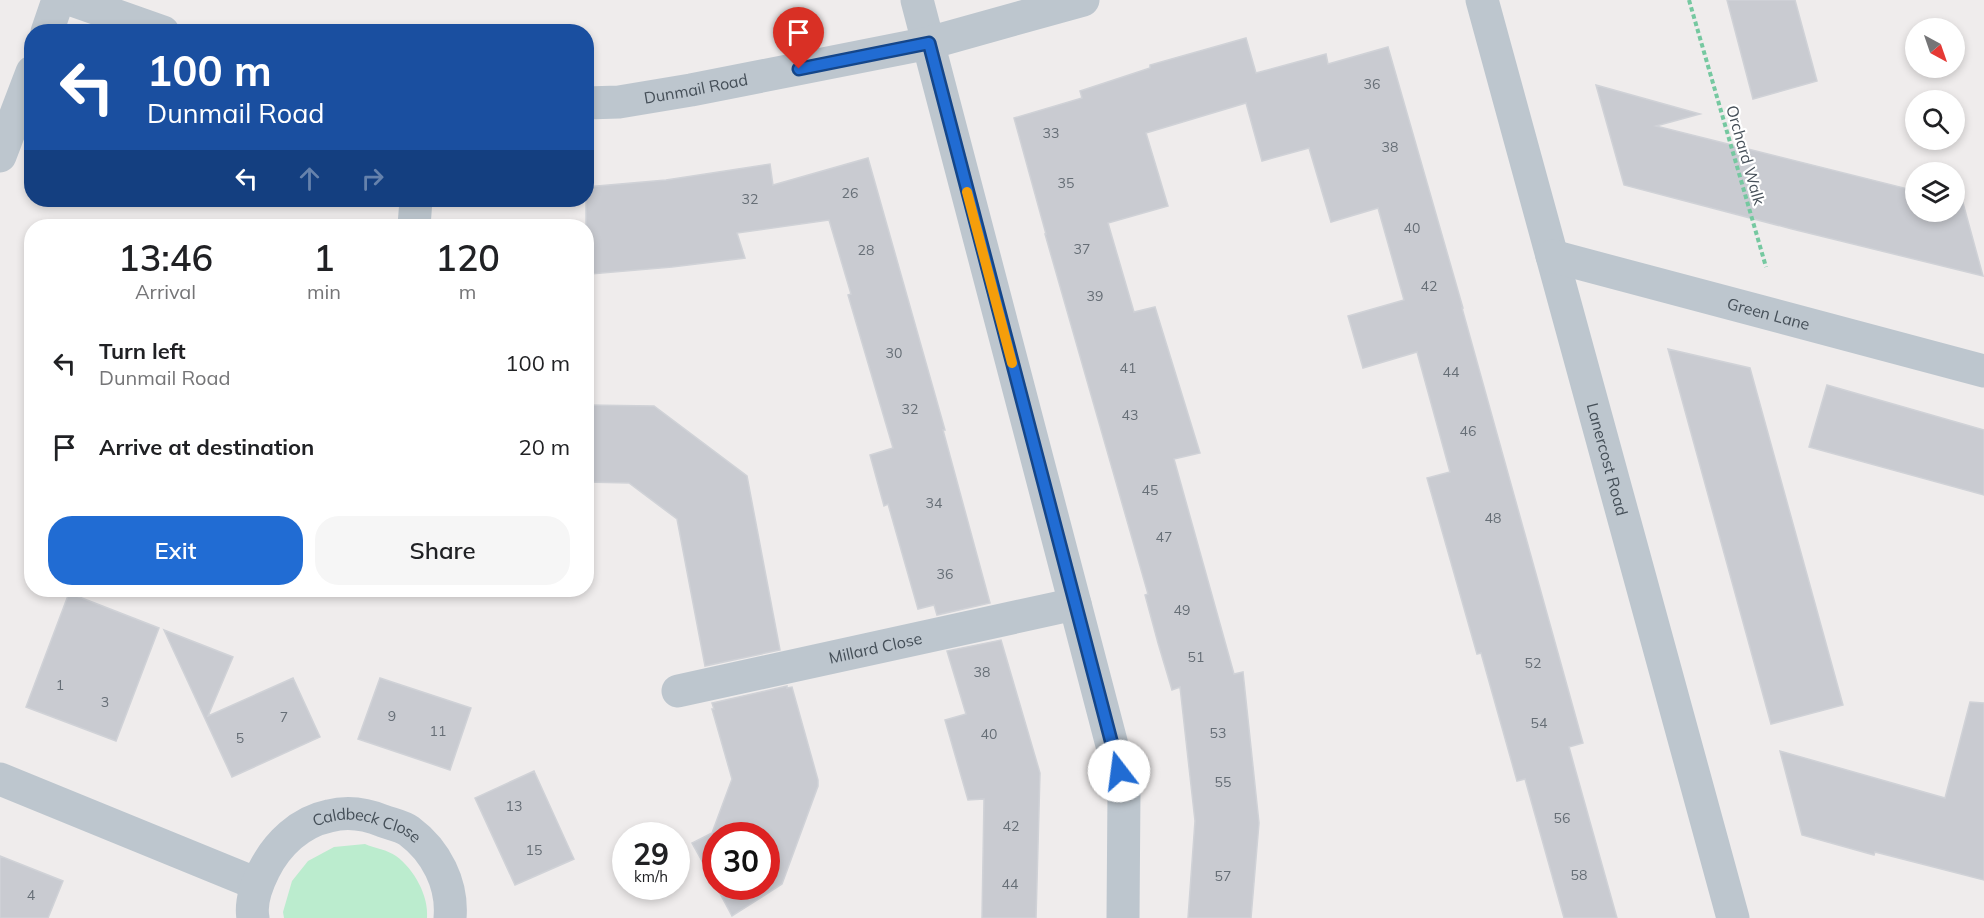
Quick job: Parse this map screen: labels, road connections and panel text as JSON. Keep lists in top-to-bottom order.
{
  "streets": {
    "street": [
      "Dunmail Road",
      "Green Lane",
      "Lanercost Road",
      "Millard Close",
      "Caldbeck Close"
    ],
    "path": ["Orchard Walk"]
  },
  "crossings": [
    ["Orchard Walk", "Green Lane"],
    ["Green Lane", "Lanercost Road"]
  ],
  "house_numbers": [
    "36",
    "33",
    "38",
    "35",
    "26",
    "32",
    "40",
    "37",
    "28",
    "42",
    "39",
    "30",
    "41",
    "44",
    "32",
    "43",
    "46",
    "45",
    "34",
    "48",
    "47",
    "36",
    "49",
    "51",
    "52",
    "38",
    "1",
    "3",
    "9",
    "7",
    "54",
    "11",
    "53",
    "40",
    "5",
    "55",
    "13",
    "56",
    "42",
    "15",
    "58",
    "57",
    "44",
    "4"
  ],
  "north": "bottom right",
  "page": {
    "turn": ["100 m", "Dunmail Road"],
    "eta": [
      "13:46",
      "Arrival",
      "1",
      "min",
      "120",
      "m"
    ],
    "list": [
      {
        "name": "Turn left",
        "note": "Dunmail Road",
        "value": "100 m"
      },
      {
        "name": "Arrive at destination",
        "value": "20 m"
      }
    ],
    "buttons": ["Exit", "Share"],
    "speed": "29 km/h",
    "limit": "30"
  }
}
